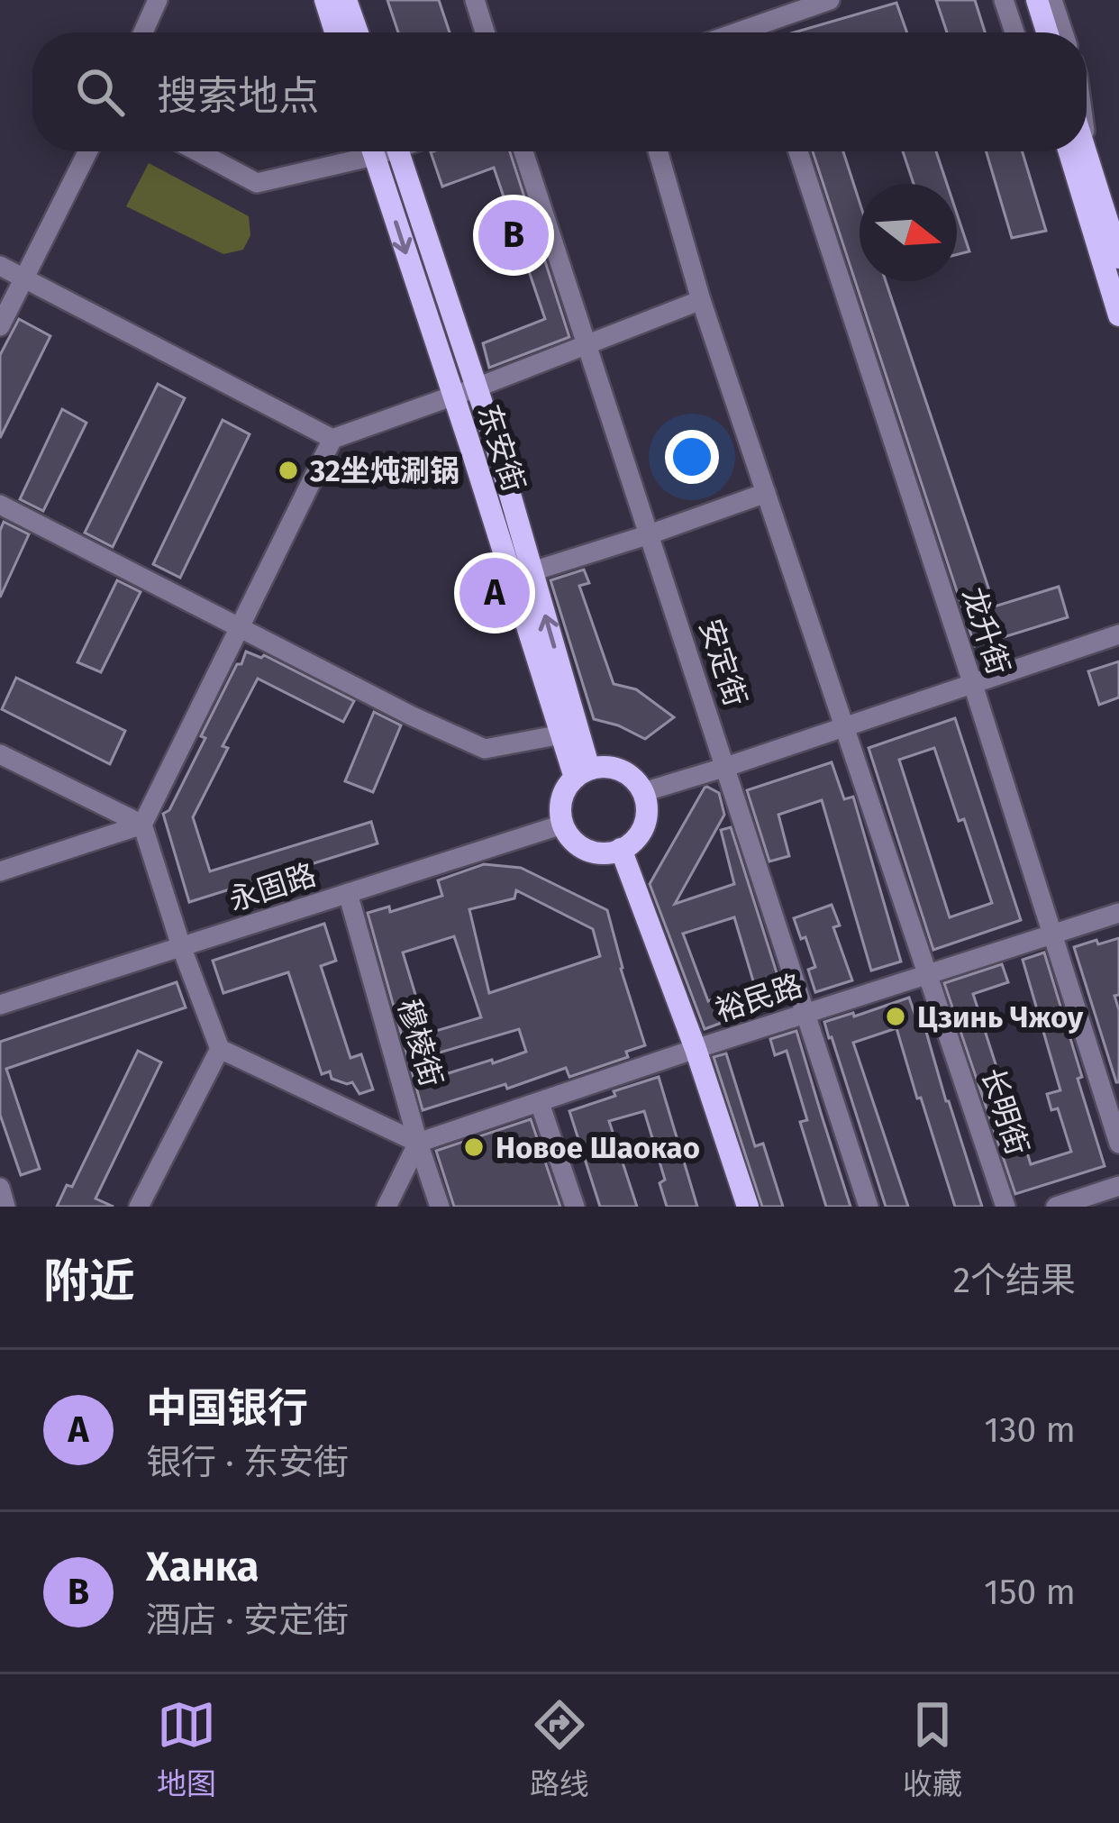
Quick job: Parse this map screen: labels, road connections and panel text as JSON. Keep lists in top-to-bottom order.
{
  "streets": {
    "main road": ["东安街"],
    "street": [
      "龙升街",
      "安定街",
      "永固路",
      "裕民路",
      "穆棱街",
      "长明街"
    ]
  },
  "crossings": [
    ["东安街", "永固路"],
    ["龙升街", "裕民路"],
    ["安定街", "裕民路"],
    ["永固路", "穆棱街"],
    ["裕民路", "穆棱街"],
    ["裕民路", "长明街"]
  ],
  "places": ["32坐炖涮锅", "Цзинь Чжоу", "Новое Шаокао"],
  "north": "right",
  "page": {
    "search": "搜索地点",
    "pins": ["B", "A"],
    "heading": ["附近", "2个结果"],
    "list": [
      {
        "mark": "A",
        "name": "中国银行",
        "note": "银行 · 东安街",
        "value": "130 m"
      },
      {
        "mark": "B",
        "name": "Ханка",
        "note": "酒店 · 安定街",
        "value": "150 m"
      }
    ],
    "nav": ["地图", "路线", "收藏"]
  }
}
